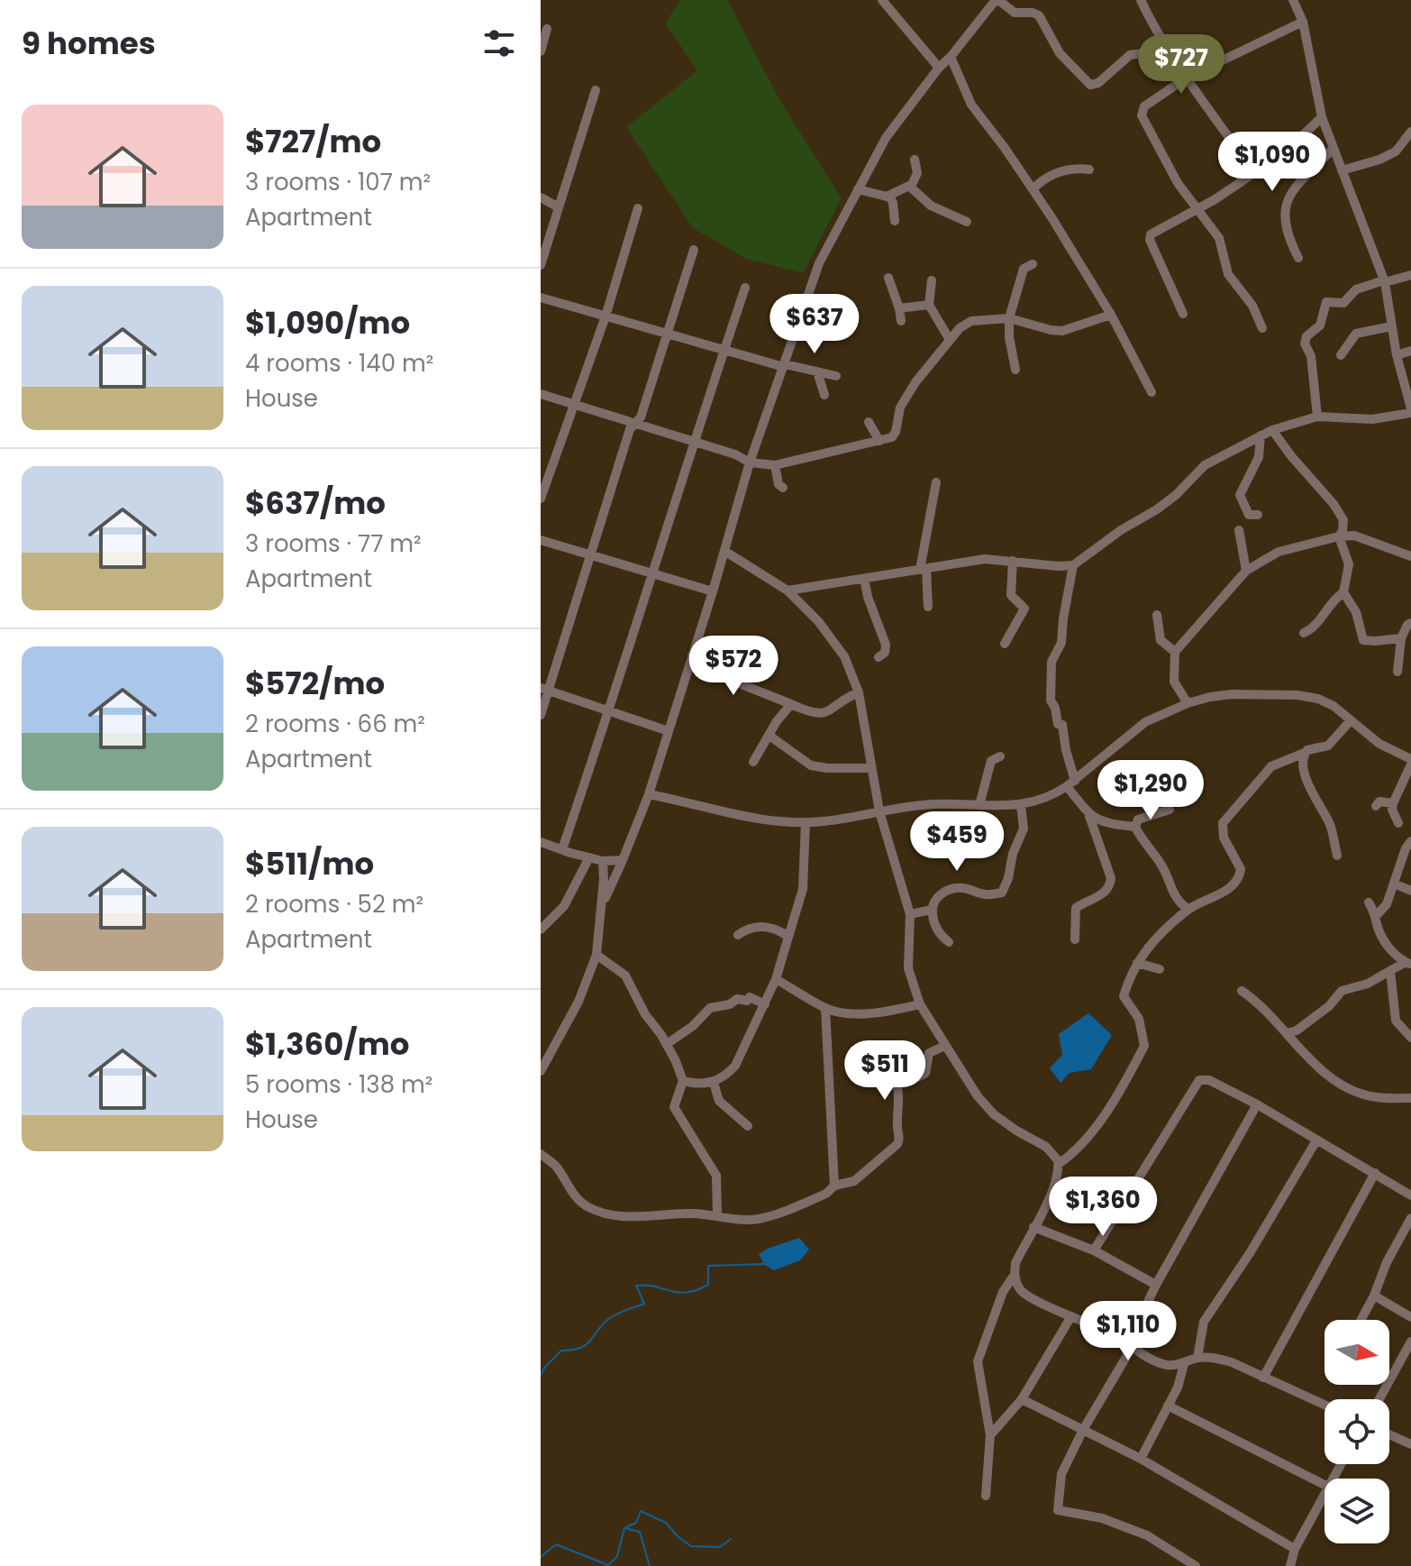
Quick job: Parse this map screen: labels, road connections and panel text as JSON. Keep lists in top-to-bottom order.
{
  "north": "right",
  "page": {
    "heading": "9 homes",
    "price": [
      "$727",
      "$1,090",
      "$637",
      "$572",
      "$1,290",
      "$459",
      "$511",
      "$1,360",
      "$1,110"
    ],
    "list": [
      {
        "name": "$727/mo",
        "note": "3 rooms · 107 m² · Apartment"
      },
      {
        "name": "$1,090/mo",
        "note": "4 rooms · 140 m² · House"
      },
      {
        "name": "$637/mo",
        "note": "3 rooms · 77 m² · Apartment"
      },
      {
        "name": "$572/mo",
        "note": "2 rooms · 66 m² · Apartment"
      },
      {
        "name": "$511/mo",
        "note": "2 rooms · 52 m² · Apartment"
      },
      {
        "name": "$1,360/mo",
        "note": "5 rooms · 138 m² · House"
      }
    ]
  }
}
